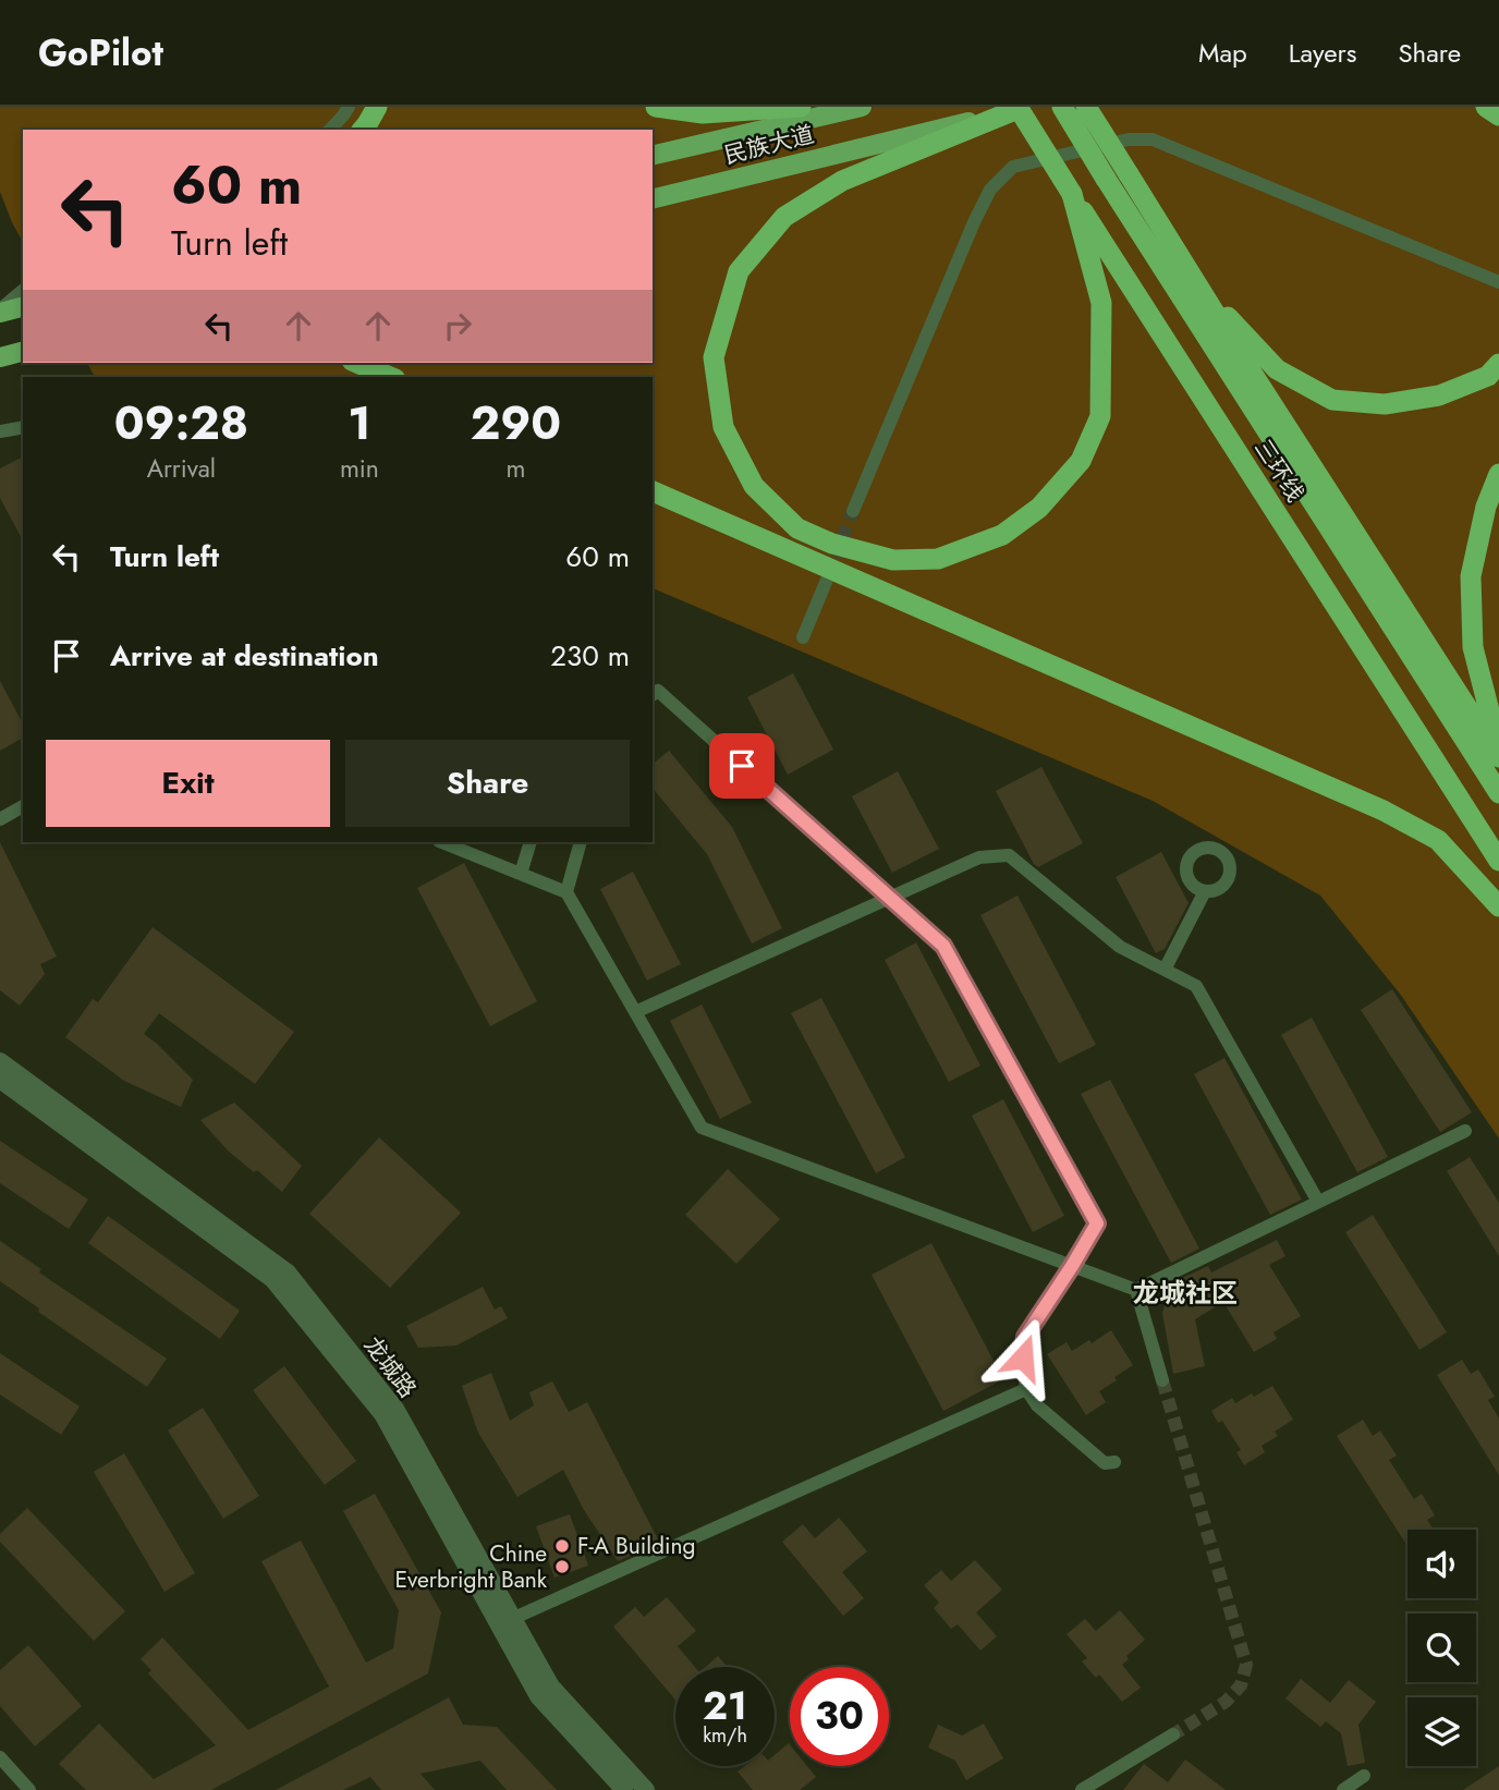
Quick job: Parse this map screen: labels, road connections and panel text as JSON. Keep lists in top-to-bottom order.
{
  "streets": {
    "highway": ["三环线"],
    "main road": ["民族大道"],
    "street": ["龙城路"]
  },
  "crossings": [
    ["民族大道", "三环线"]
  ],
  "districts": ["龙城社区"],
  "places": ["F-A Building", "Chine Everbright Bank"],
  "page": {
    "header": "GoPilot",
    "nav": ["Map", "Layers", "Share"],
    "turn": ["60 m", "Turn left"],
    "eta": [
      "09:28",
      "Arrival",
      "1",
      "min",
      "290",
      "m"
    ],
    "list": [
      {
        "name": "Turn left",
        "value": "60 m"
      },
      {
        "name": "Arrive at destination",
        "value": "230 m"
      }
    ],
    "buttons": ["Exit", "Share"],
    "speed": "21 km/h",
    "limit": "30"
  }
}
